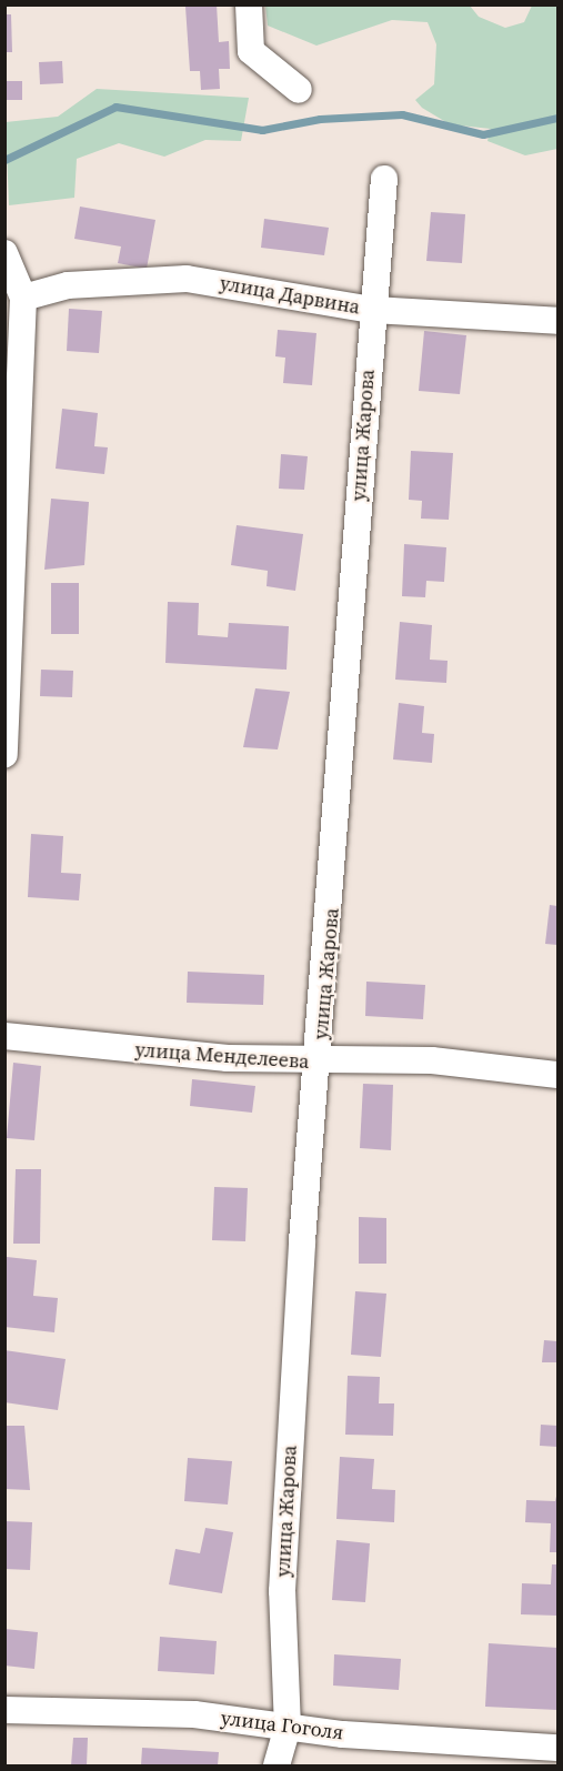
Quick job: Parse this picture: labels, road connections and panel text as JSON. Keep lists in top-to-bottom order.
{
  "streets": {
    "street": [
      "улица Дарвина",
      "улица Жарова",
      "улица Менделеева",
      "улица Гоголя"
    ]
  },
  "crossings": [
    ["улица Дарвина", "улица Жарова"],
    ["улица Жарова", "улица Менделеева"],
    ["улица Жарова", "улица Гоголя"]
  ]
}
